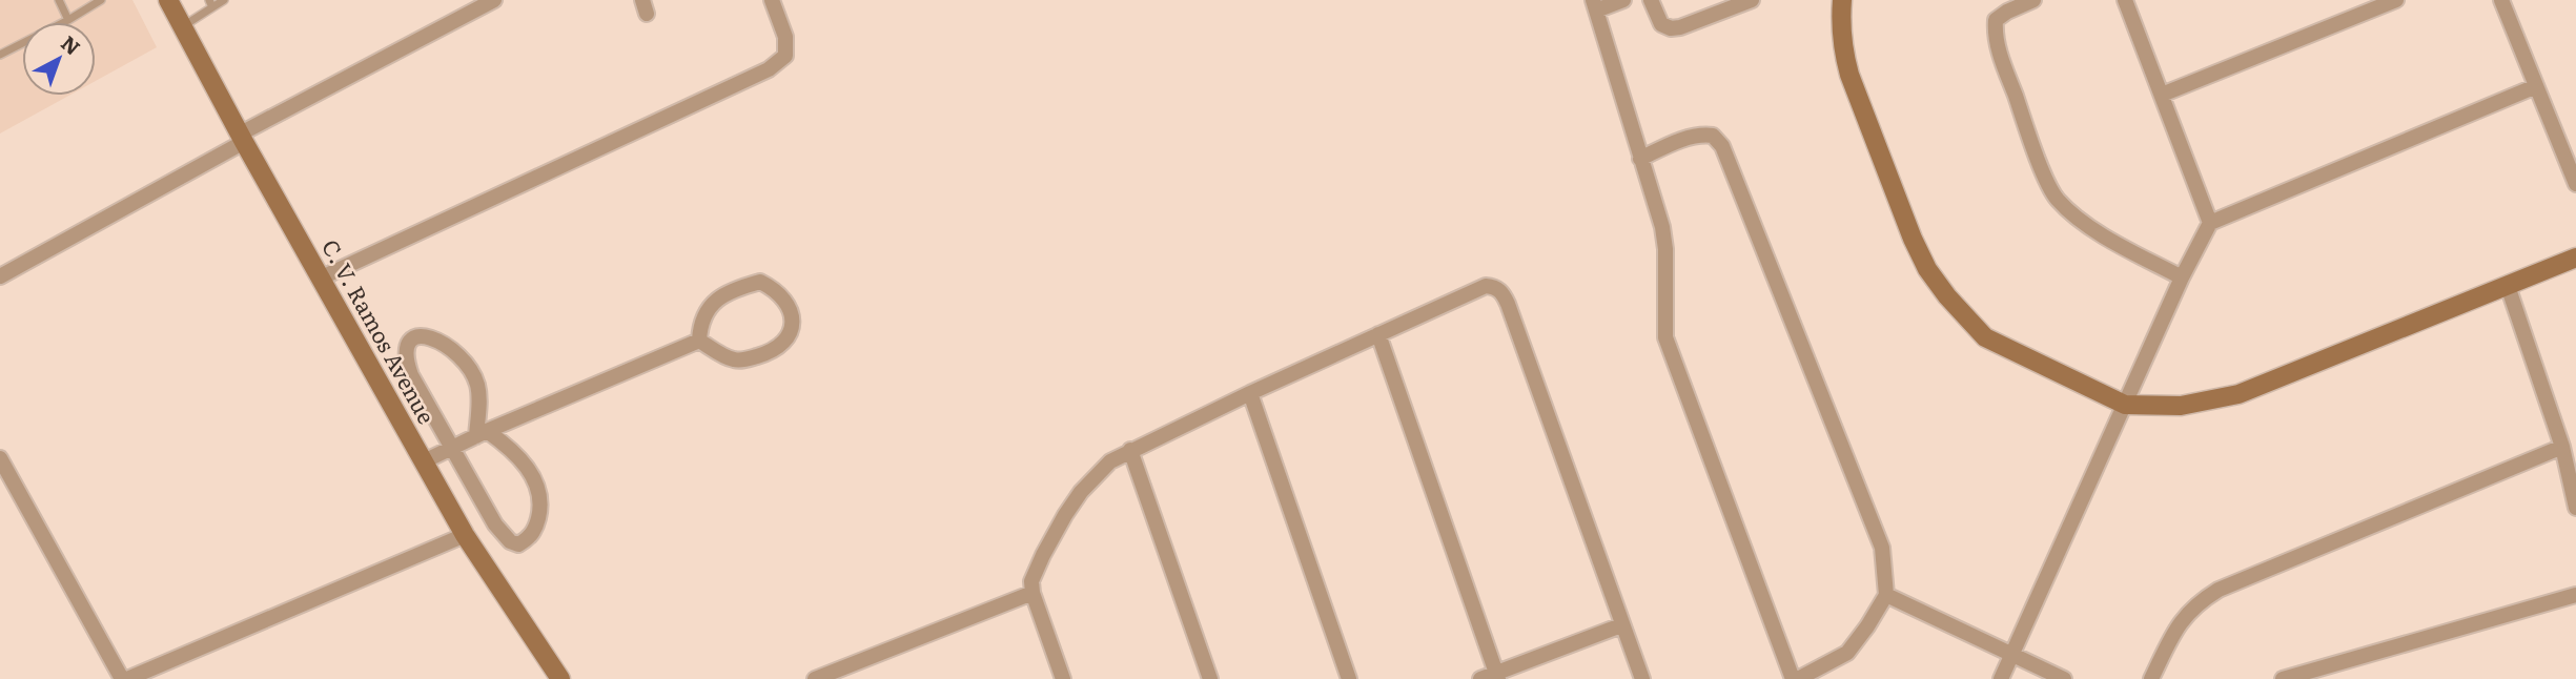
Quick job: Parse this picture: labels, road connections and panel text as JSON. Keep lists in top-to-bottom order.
{
  "streets": {
    "street": ["C. V. Ramos Avenue"]
  },
  "north": "top right"
}
